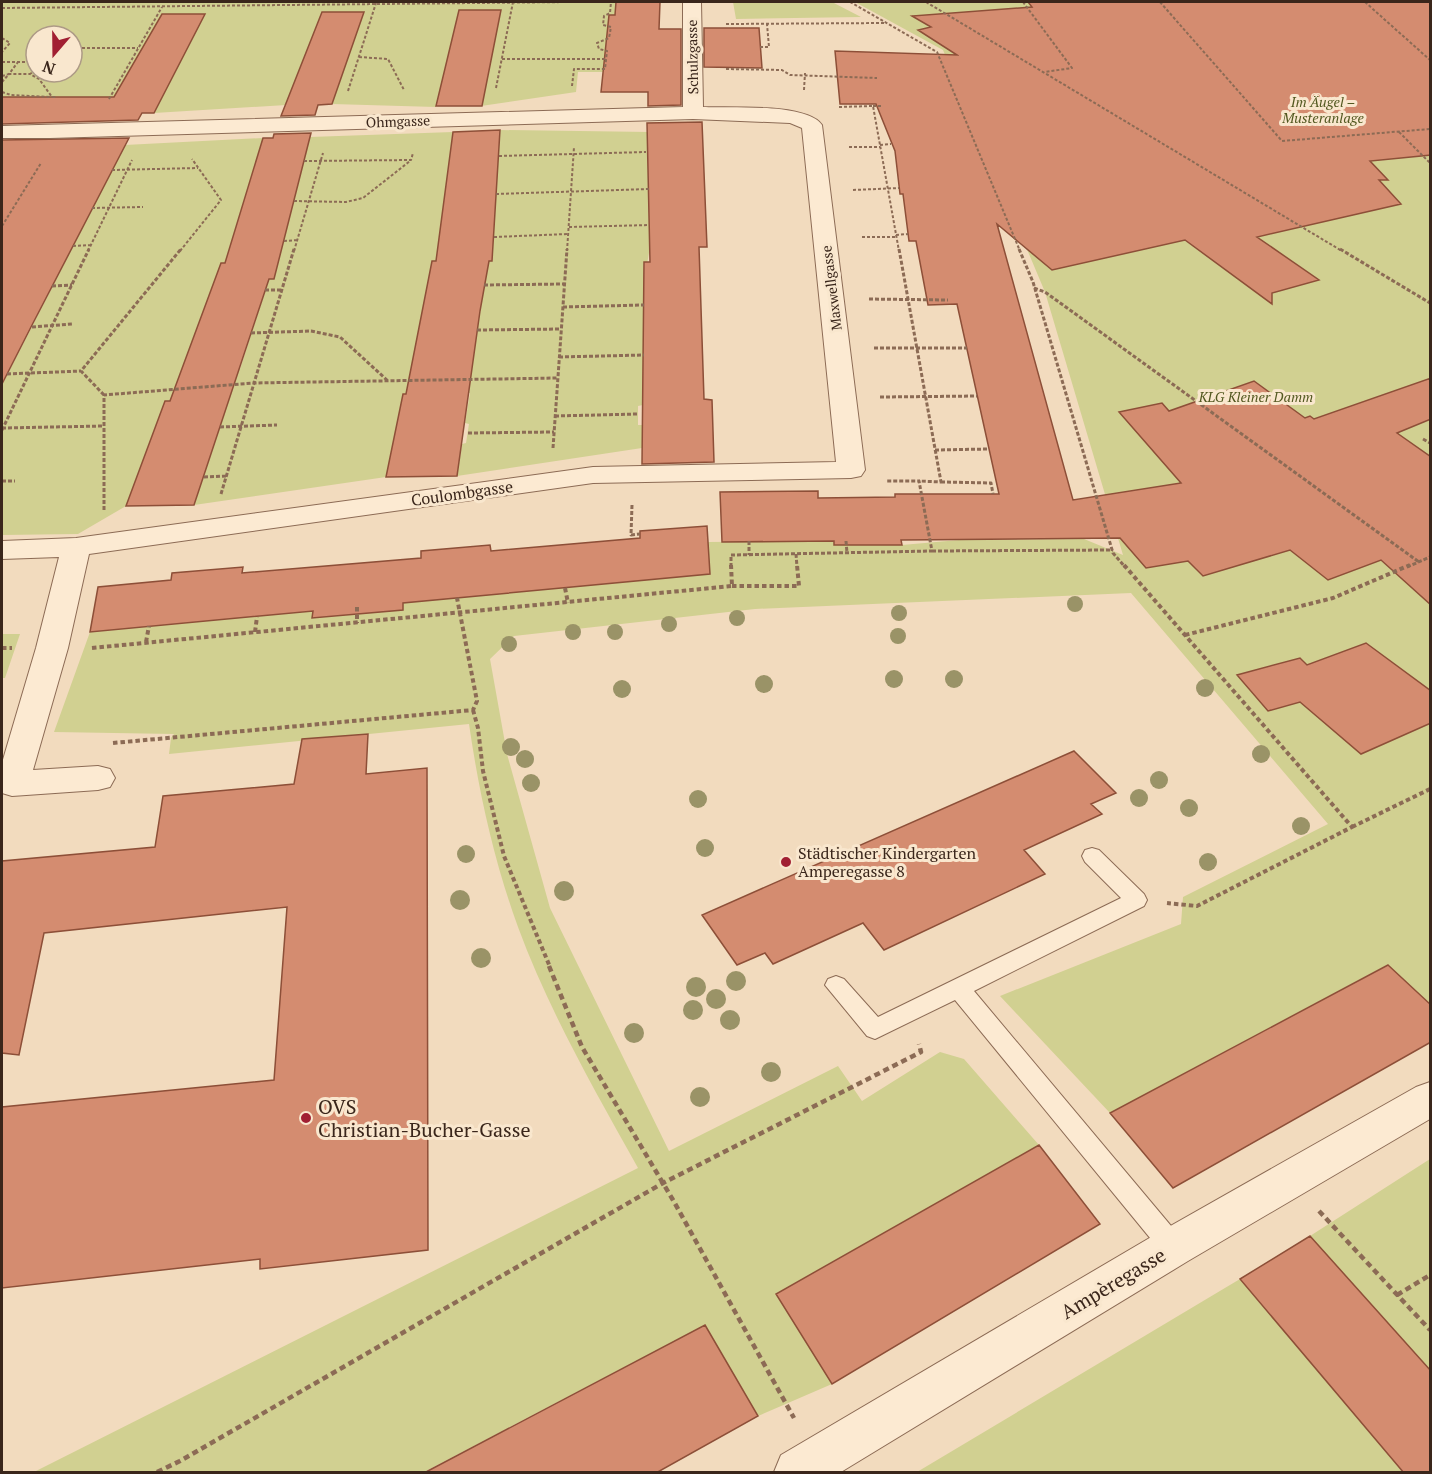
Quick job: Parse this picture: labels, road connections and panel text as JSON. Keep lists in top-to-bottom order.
{
  "streets": {
    "street": [
      "Schulzgasse",
      "Ohmgasse",
      "Maxwellgasse",
      "Coulombgasse",
      "Ampèregasse"
    ]
  },
  "crossings": [
    ["Schulzgasse", "Ohmgasse"],
    ["Ohmgasse", "Maxwellgasse"],
    ["Maxwellgasse", "Coulombgasse"]
  ],
  "parks": ["Im Äugel – Musteranlage", "KLG Kleiner Damm"],
  "places": ["Städtischer Kindergarten Amperegasse 8", "OVS Christian-Bucher-Gasse"],
  "north": "bottom"
}
